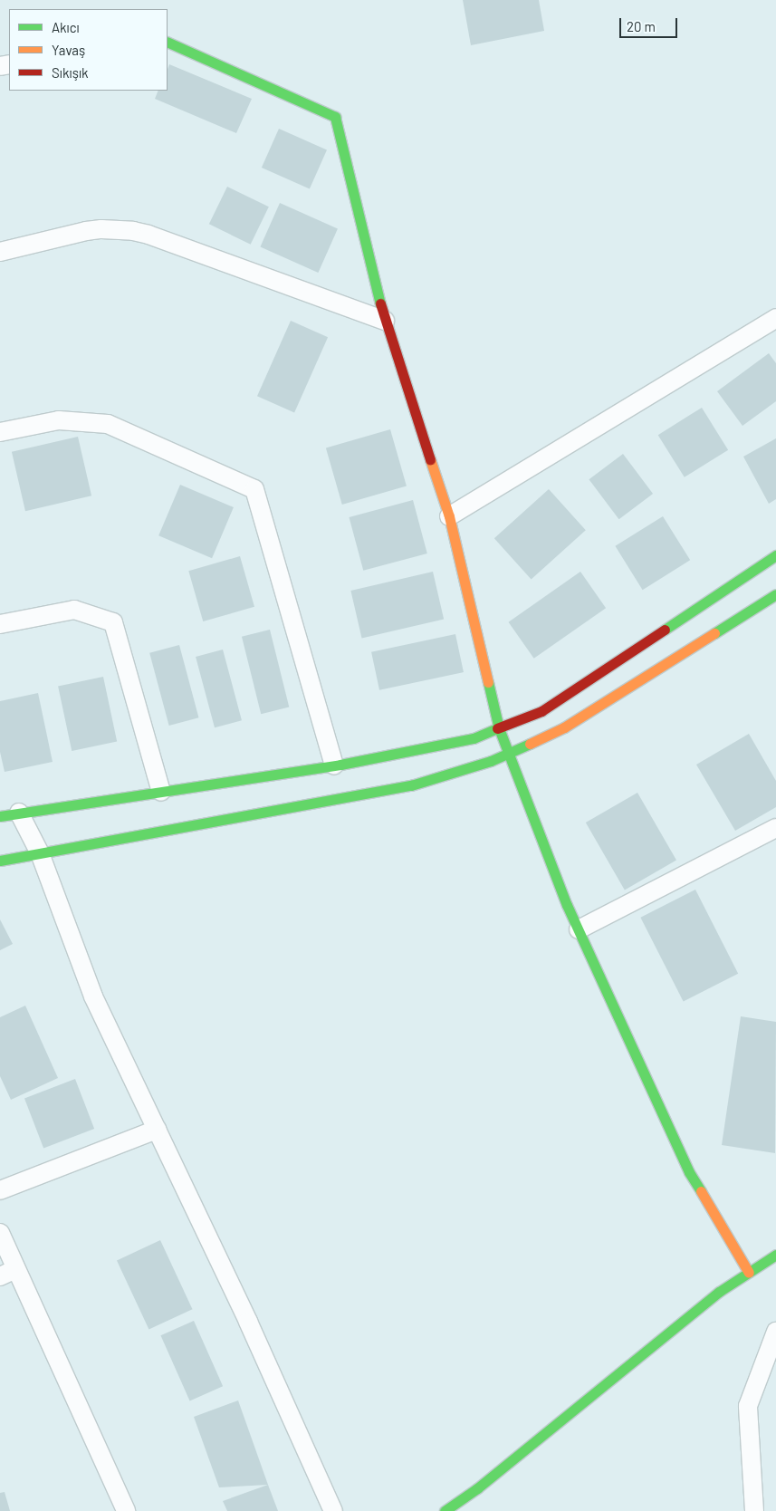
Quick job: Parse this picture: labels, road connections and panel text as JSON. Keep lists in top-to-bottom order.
{
  "legend": ["Akıcı", "Yavaş", "Sıkışık"],
  "scale_bar": "20 m"
}
